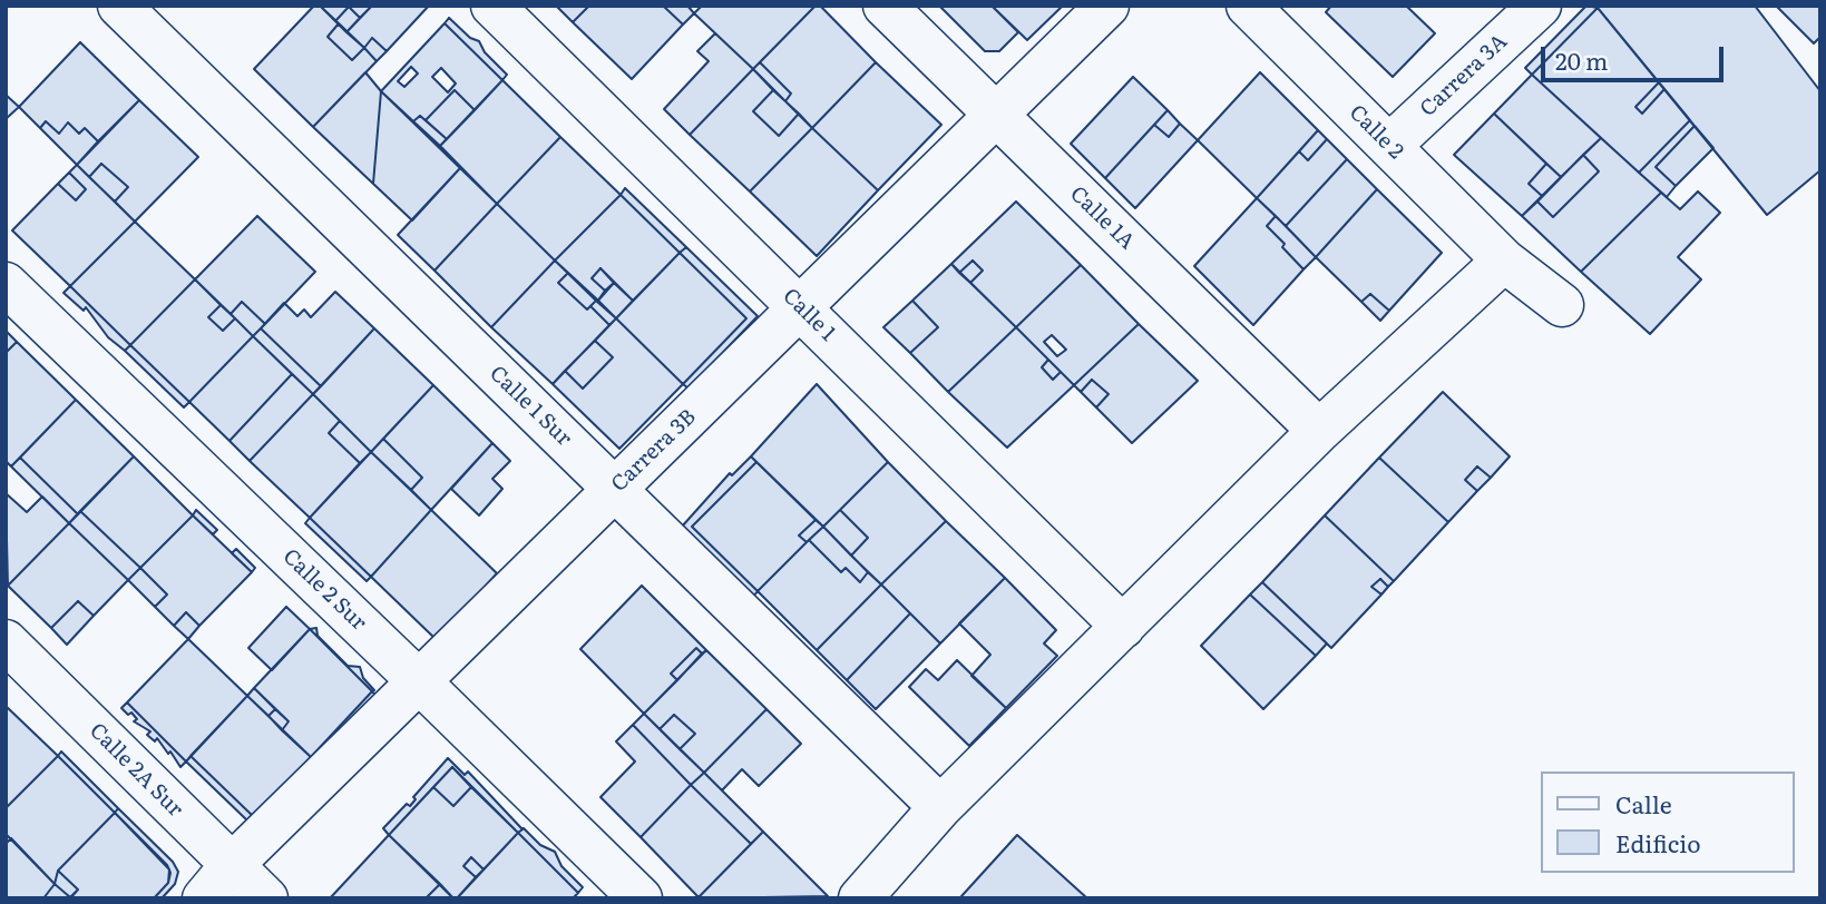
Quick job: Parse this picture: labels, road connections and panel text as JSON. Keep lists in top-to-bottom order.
{
  "streets": {
    "street": [
      "Carrera 3A",
      "Calle 2",
      "Calle 1A",
      "Calle 1",
      "Calle 1 Sur",
      "Carrera 3B",
      "Calle 2 Sur",
      "Calle 2A Sur"
    ]
  },
  "crossings": [
    ["Carrera 3A", "Calle 2"],
    ["Calle 1A", "Carrera 3B"],
    ["Calle 1", "Carrera 3B"],
    ["Calle 1 Sur", "Carrera 3B"],
    ["Carrera 3B", "Calle 2 Sur"],
    ["Carrera 3B", "Calle 2A Sur"]
  ],
  "legend": ["Calle", "Edificio"],
  "scale_bar": "20 m"
}
